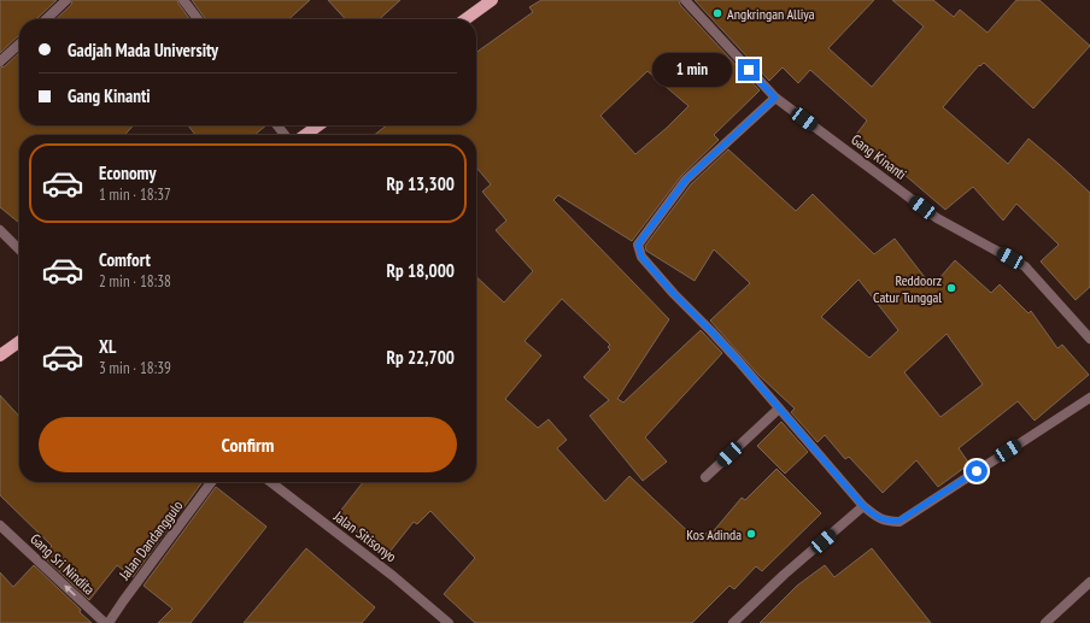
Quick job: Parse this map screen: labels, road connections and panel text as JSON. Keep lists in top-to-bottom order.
{
  "streets": {
    "street": [
      "Gang Kinanti",
      "Jalan Sitisonyo",
      "Jalan Dandanggulo",
      "Gang Sri Nindita"
    ]
  },
  "one_way": ["Gang Sri Nindita"],
  "places": ["Angkringan Alliya", "Reddoorz Catur Tunggal", "Kos Adinda"],
  "page": {
    "banner": ["Gadjah Mada University", "Gang Kinanti"],
    "bubble": "1 min",
    "list": [
      {
        "name": "Economy",
        "note": "1 min · 18:37",
        "value": "Rp 13,300"
      },
      {
        "name": "Comfort",
        "note": "2 min · 18:38",
        "value": "Rp 18,000"
      },
      {
        "name": "XL",
        "note": "3 min · 18:39",
        "value": "Rp 22,700"
      }
    ],
    "buttons": "Confirm"
  }
}
